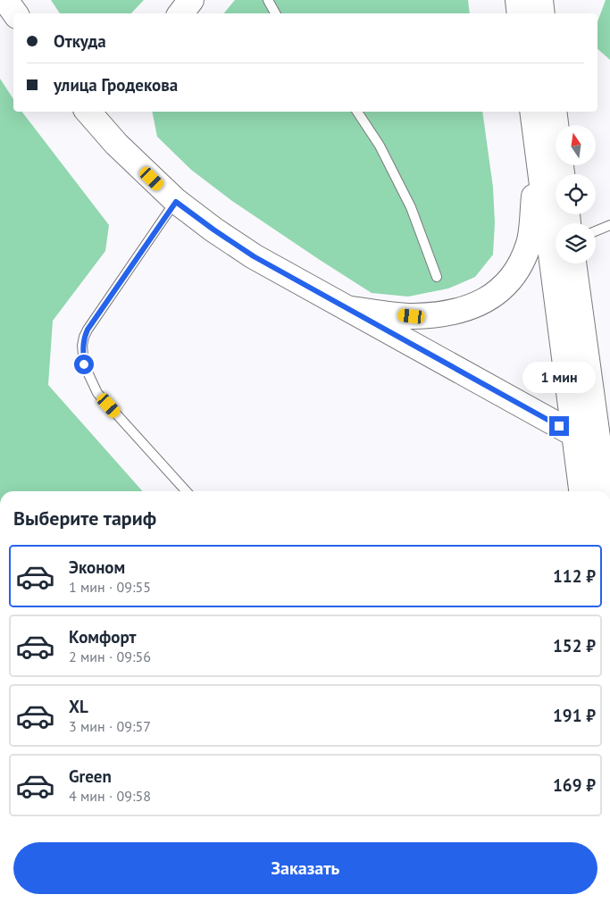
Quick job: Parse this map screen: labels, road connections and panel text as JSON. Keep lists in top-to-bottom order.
{
  "north": "top",
  "page": {
    "banner": ["Откуда", "улица Гродекова"],
    "bubble": "1 мин",
    "heading": "Выберите тариф",
    "list": [
      {
        "name": "Эконом",
        "note": "1 мин · 09:55",
        "value": "112 ₽"
      },
      {
        "name": "Комфорт",
        "note": "2 мин · 09:56",
        "value": "152 ₽"
      },
      {
        "name": "XL",
        "note": "3 мин · 09:57",
        "value": "191 ₽"
      },
      {
        "name": "Green",
        "note": "4 мин · 09:58",
        "value": "169 ₽"
      }
    ],
    "buttons": "Заказать"
  }
}
